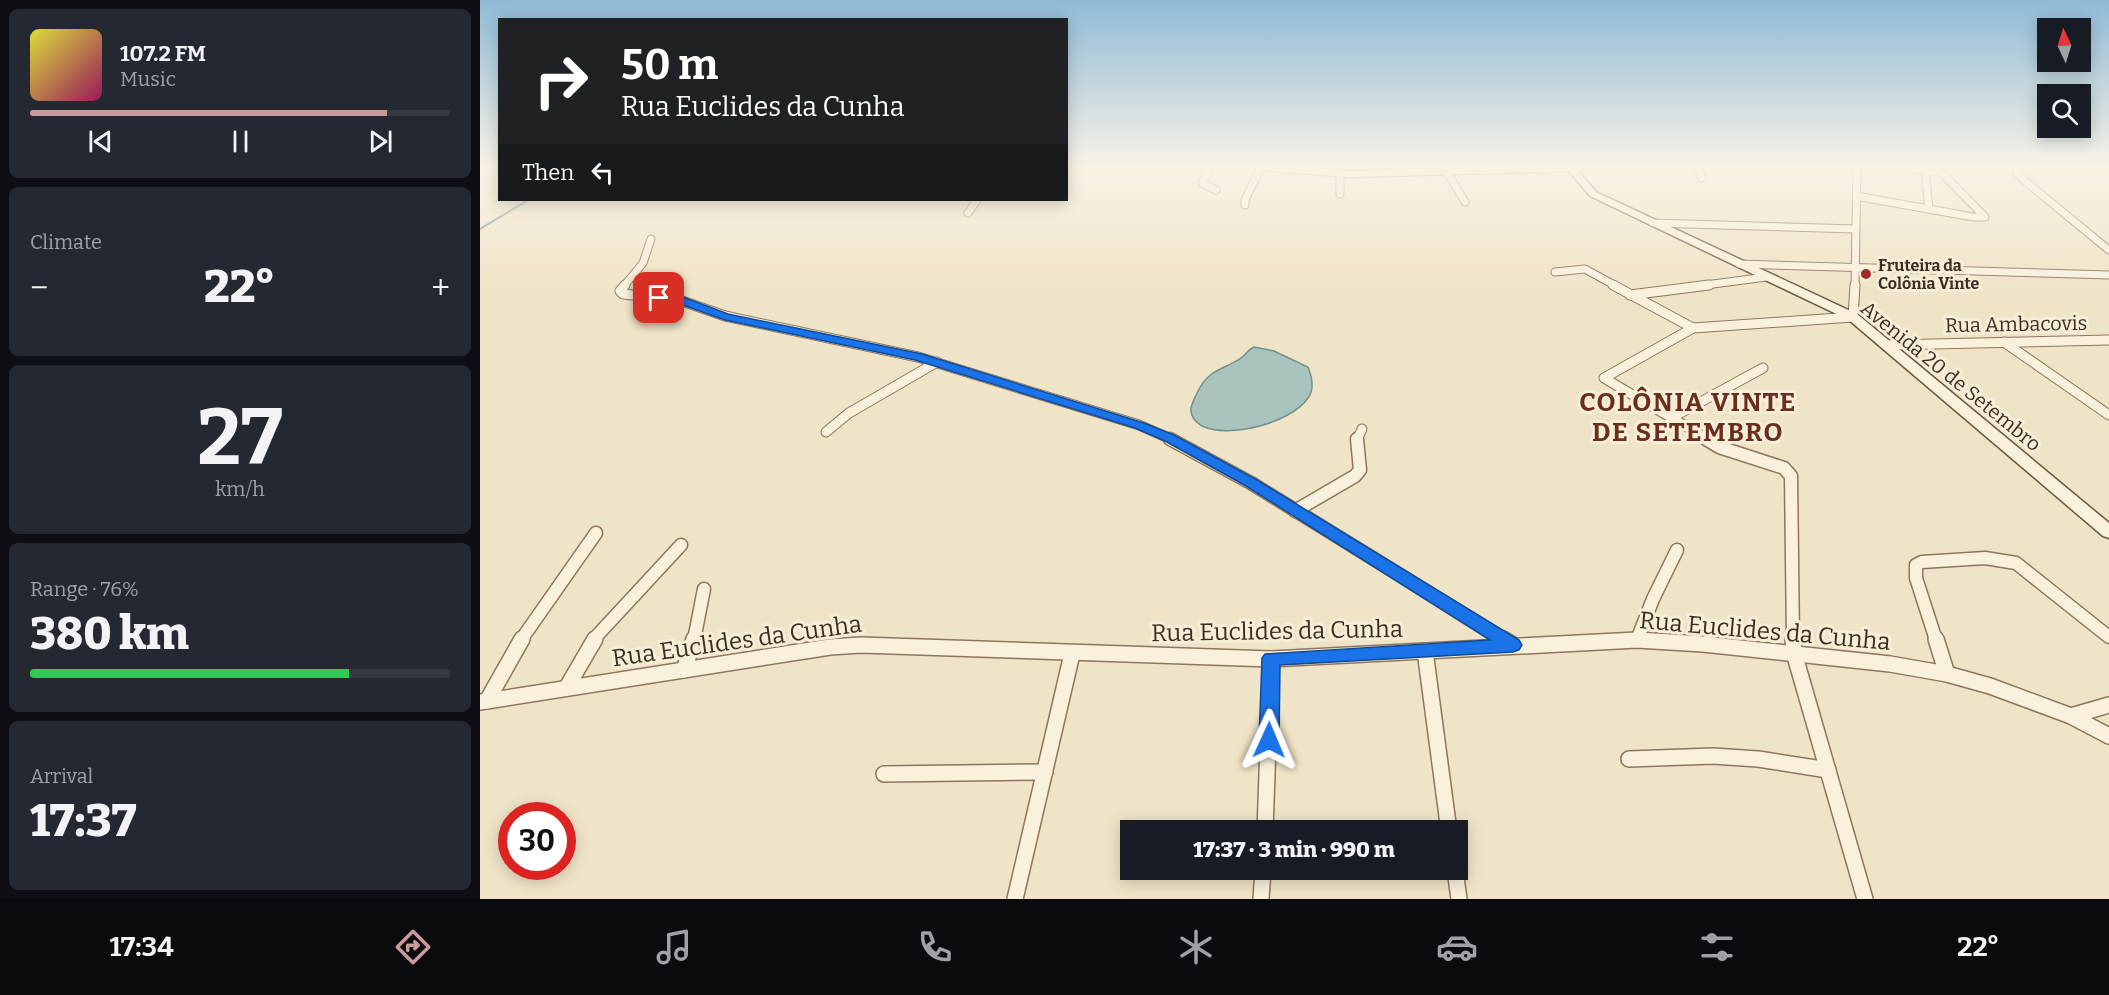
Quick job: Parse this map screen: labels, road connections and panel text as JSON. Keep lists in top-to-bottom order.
{
  "streets": {
    "street": ["Rua Ambacovis", "Avenida 20 de Setembro", "Rua Euclides da Cunha"]
  },
  "crossings": [
    ["Rua Ambacovis", "Avenida 20 de Setembro"]
  ],
  "districts": ["COLÔNIA VINTE DE SETEMBRO"],
  "places": ["Fruteira da Colônia Vinte"],
  "north": "top",
  "page": {
    "turn": ["50 m", "Rua Euclides da Cunha"],
    "song": ["107.2 FM", "Music"],
    "then": "Then",
    "tile": [
      "Climate",
      ["27", "km/h"],
      ["Range · 76%", "380 km"],
      ["Arrival", "17:37"]
    ],
    "heat": ["−", "22°", "+"],
    "limit": "30",
    "trip": "17:37 · 3 min · 990 m",
    "tabs": ["17:34", "22°"]
  }
}
